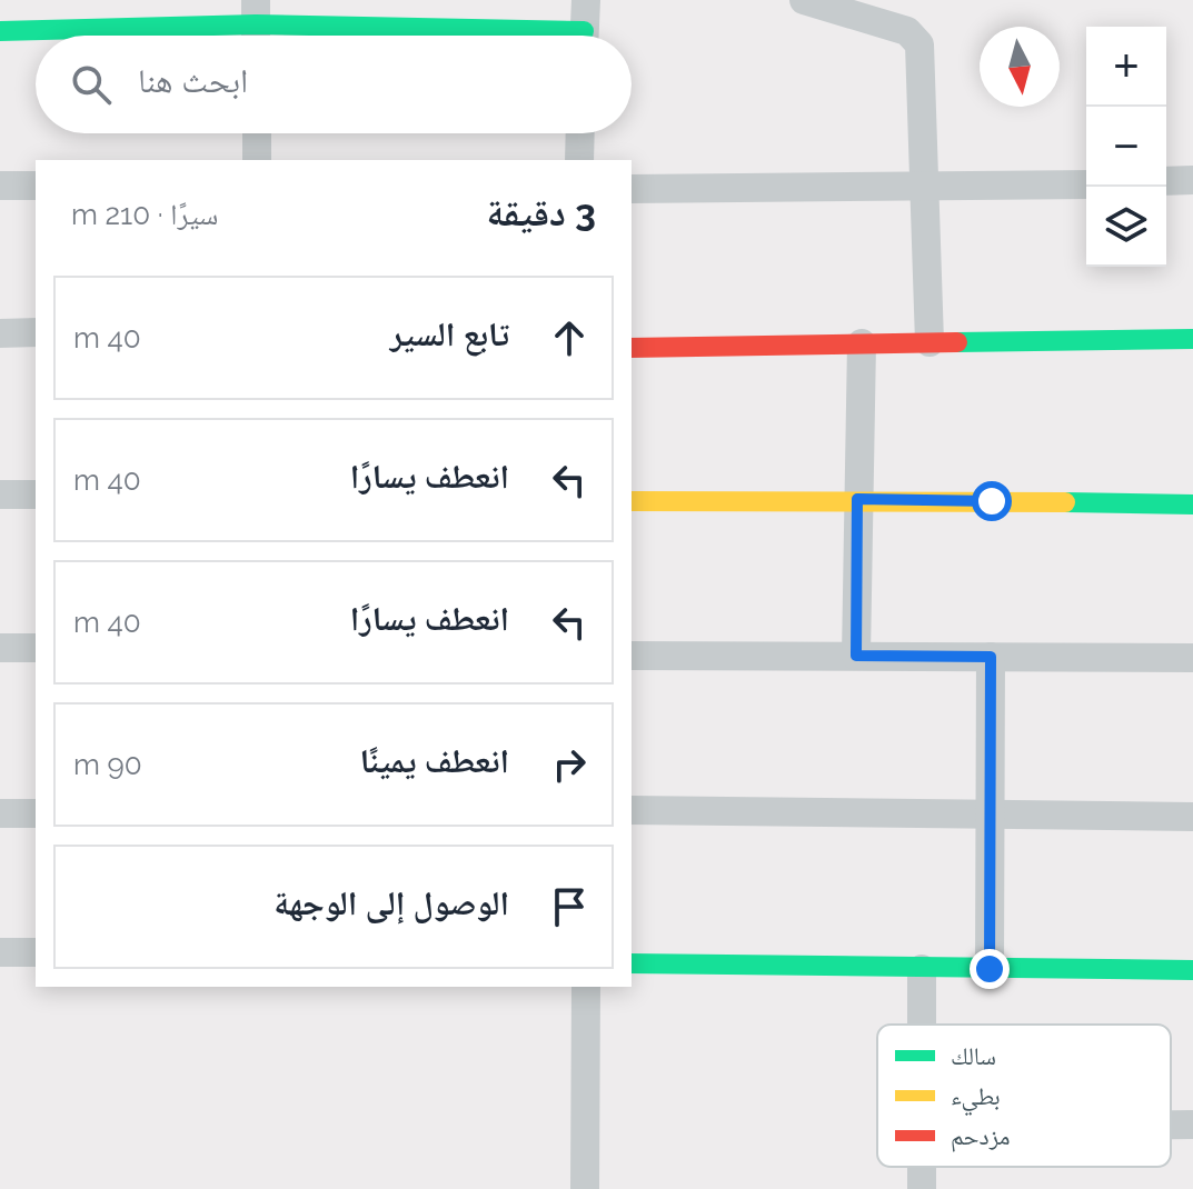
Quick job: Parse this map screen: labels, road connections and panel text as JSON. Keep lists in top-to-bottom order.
{
  "legend": ["سالك", "بطيء", "مزدحم"],
  "north": "bottom",
  "page": {
    "map_buttons": ["+", "−"],
    "search": "ابحث هنا",
    "heading": ["3 دقيقة", "سيرًا · 210 m"],
    "list": [
      ["تابع السير", "40 m"],
      ["انعطف يسارًا", "40 m"],
      ["انعطف يسارًا", "40 m"],
      ["انعطف يمينًا", "90 m"],
      "الوصول إلى الوجهة"
    ]
  }
}
